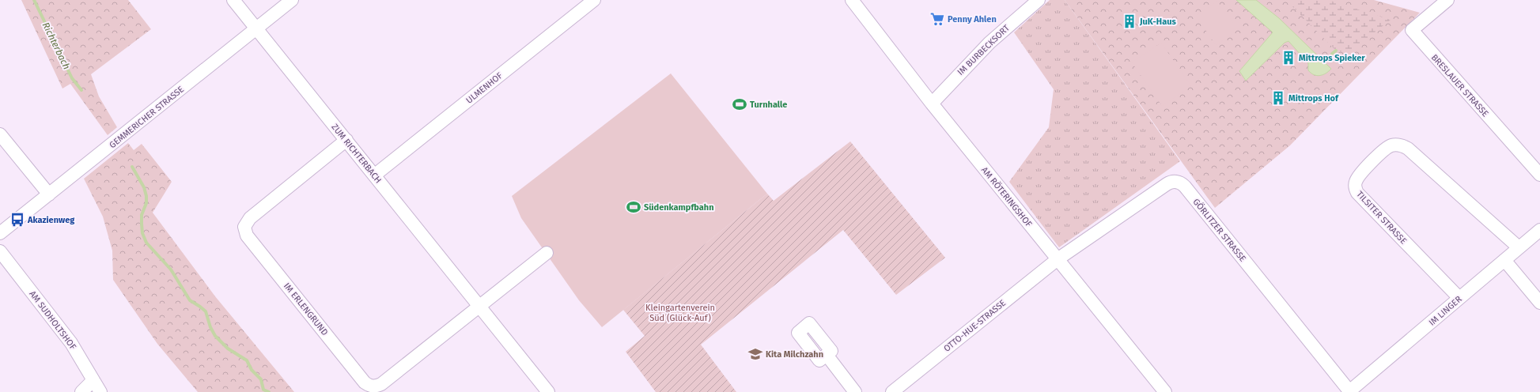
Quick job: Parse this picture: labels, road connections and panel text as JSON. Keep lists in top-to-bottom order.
{
  "streets": {
    "street": [
      "IM BURBECKSORT",
      "BRESLAUER STRASSE",
      "ULMENHOF",
      "GEMMERICHER STRASSE",
      "ZUM RICHTERBACH",
      "AM RÖTERINGSHOF",
      "TILSITER STRASSE",
      "GÖRLITZER STRASSE",
      "IM ERLENGRUND",
      "IM LINGER",
      "AM SUDHOLTSHOF",
      "OTTO-HUE-STRASSE"
    ]
  },
  "crossings": [
    ["IM BURBECKSORT", "AM RÖTERINGSHOF"],
    ["ULMENHOF", "ZUM RICHTERBACH"],
    ["GEMMERICHER STRASSE", "ZUM RICHTERBACH"],
    ["ZUM RICHTERBACH", "IM ERLENGRUND"],
    ["AM RÖTERINGSHOF", "GÖRLITZER STRASSE"],
    ["AM RÖTERINGSHOF", "OTTO-HUE-STRASSE"],
    ["TILSITER STRASSE", "IM LINGER"],
    ["GÖRLITZER STRASSE", "IM LINGER"],
    ["GÖRLITZER STRASSE", "OTTO-HUE-STRASSE"]
  ],
  "water": ["Richterbach"],
  "parks": ["Kleingartenverein Süd (Glück-Auf)"],
  "places": {
    "supermarket": ["Penny Ahlen"],
    "building": ["JuK-Haus", "Mittrops Spieker", "Mittrops Hof"],
    "sports": ["Turnhalle", "Südenkampfbahn"],
    "bus stop": ["Akazienweg"],
    "school or university": ["Kita Milchzahn"]
  }
}
